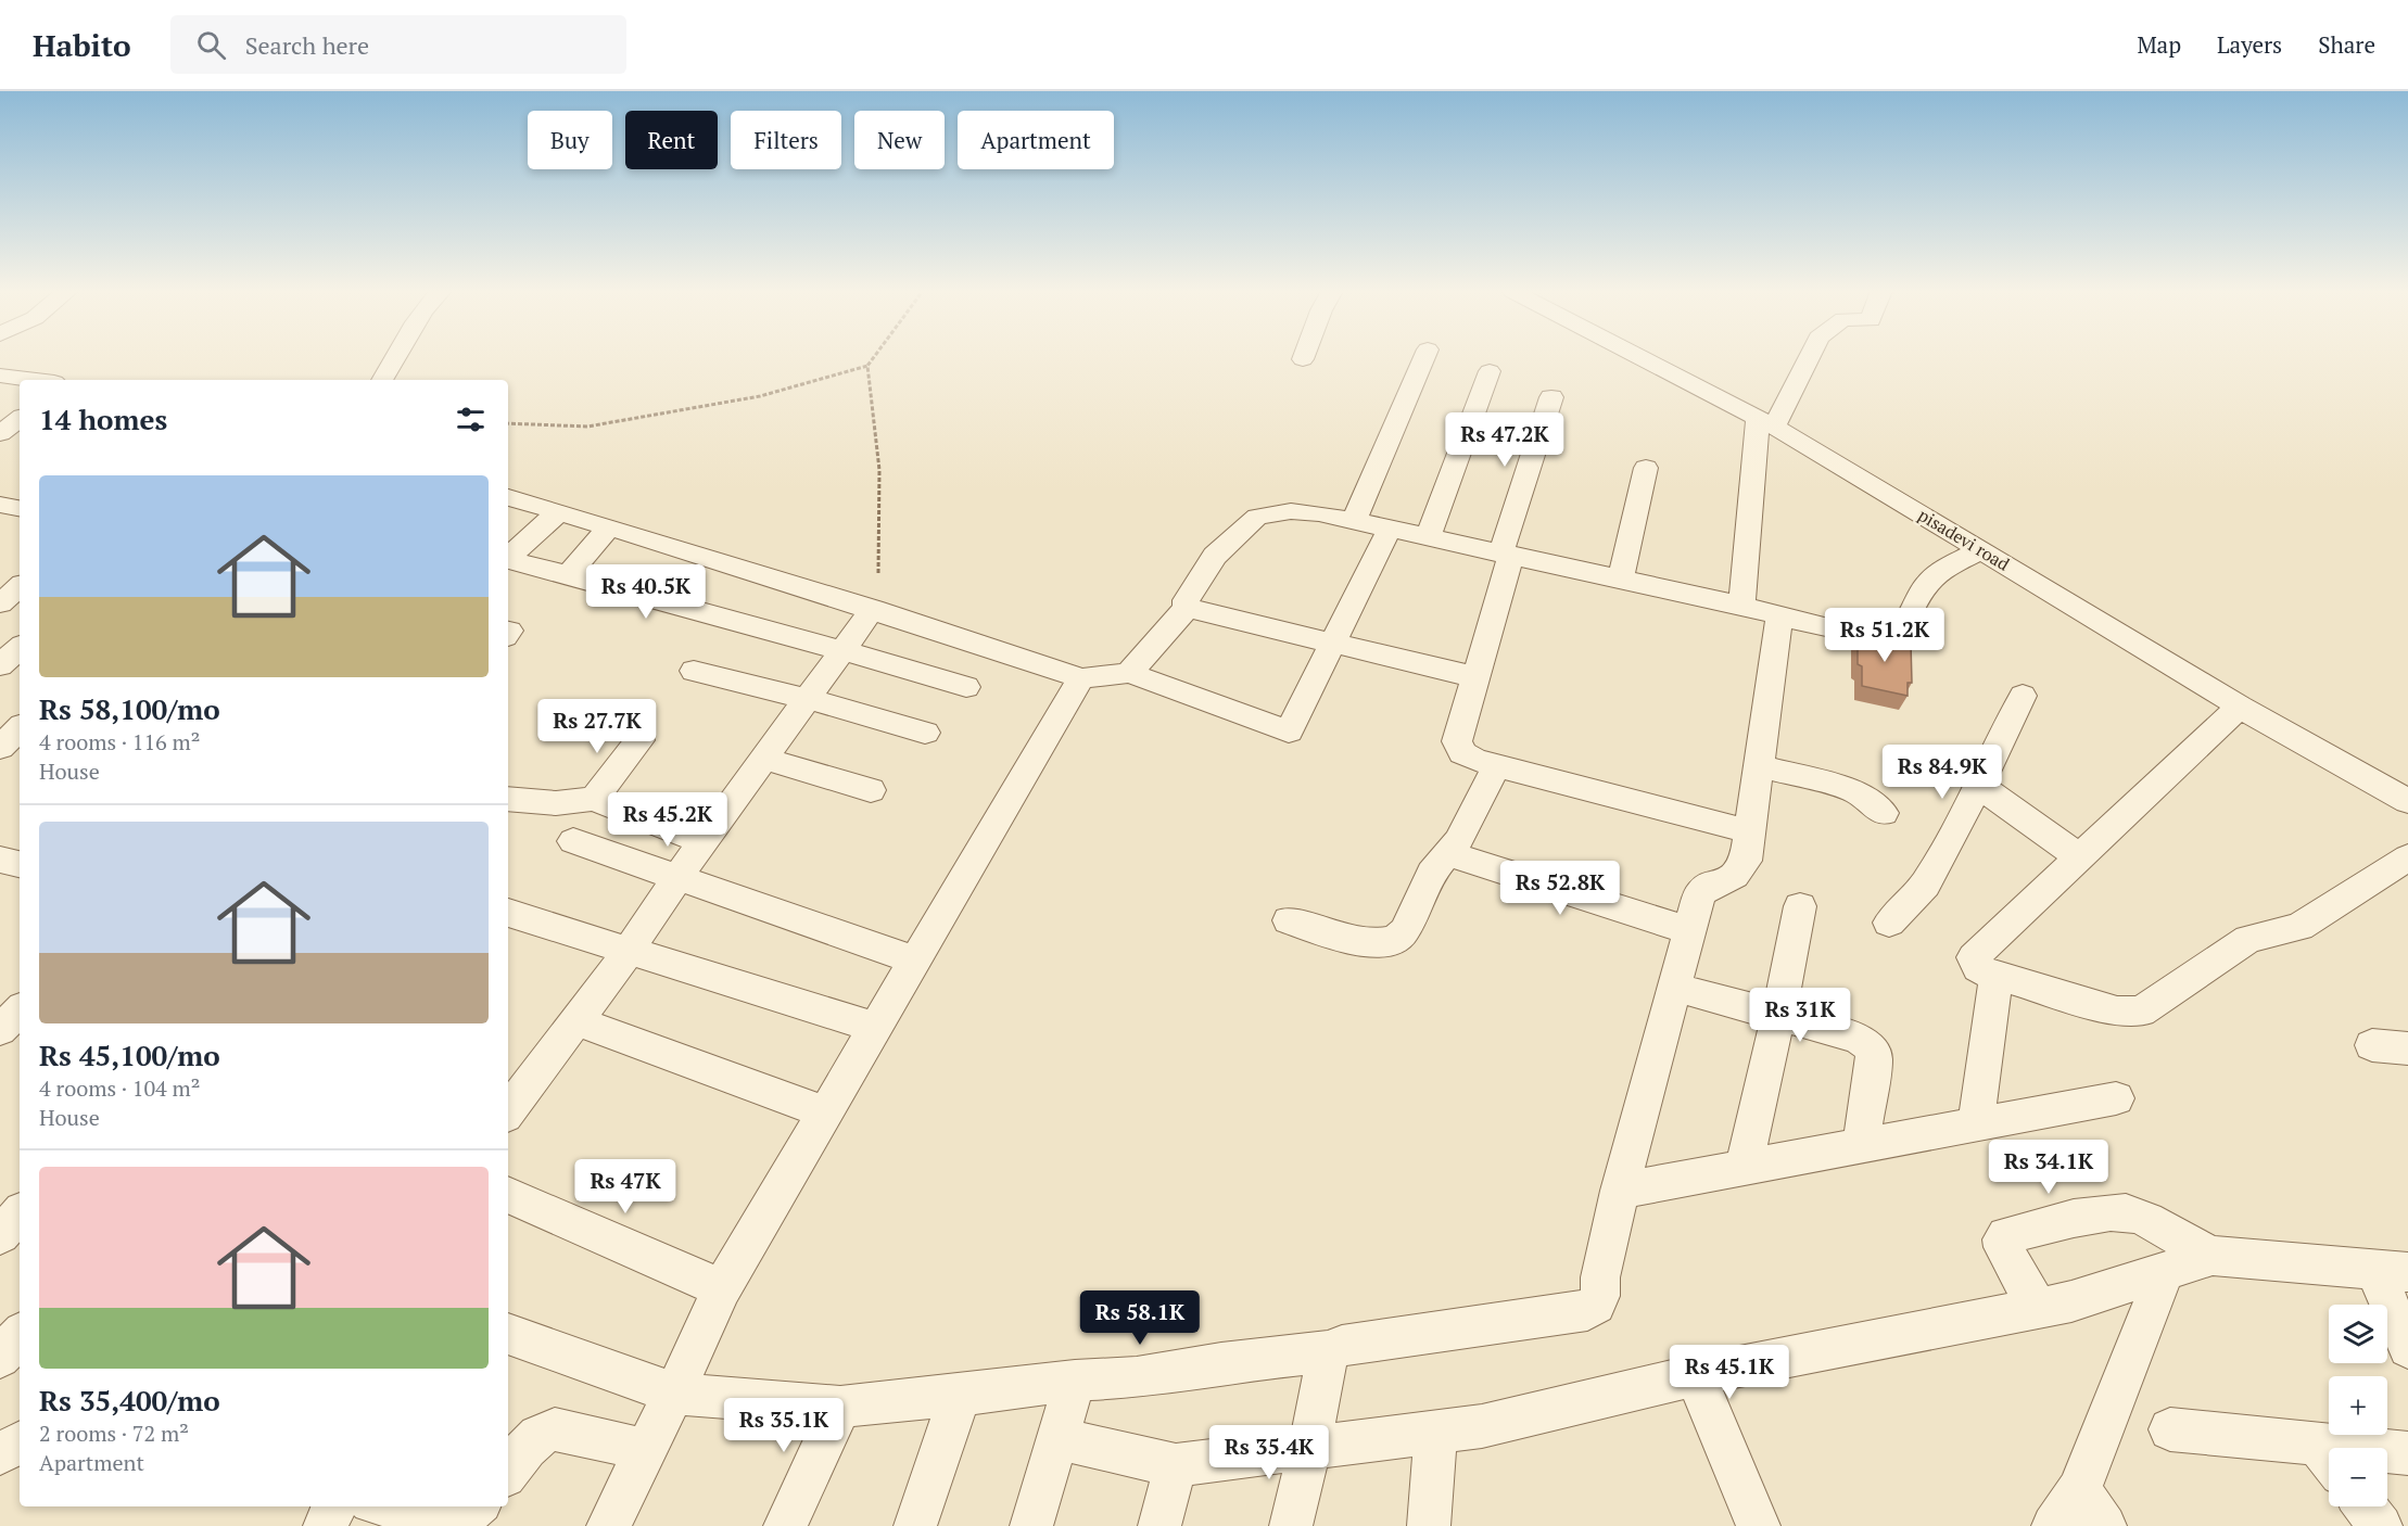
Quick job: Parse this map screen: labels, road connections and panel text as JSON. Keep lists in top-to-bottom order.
{
  "streets": {
    "street": ["pisadevi road"]
  },
  "page": {
    "header": "Habito",
    "search": "Search here",
    "nav": ["Map", "Layers", "Share"],
    "chip": [
      "Buy",
      "Rent",
      "Filters",
      "New",
      "Apartment"
    ],
    "heading": "14 homes",
    "price": [
      "Rs 47.2K",
      "Rs 40.5K",
      "Rs 51.2K",
      "Rs 27.7K",
      "Rs 84.9K",
      "Rs 45.2K",
      "Rs 52.8K",
      "Rs 31K",
      "Rs 34.1K",
      "Rs 47K",
      "Rs 58.1K",
      "Rs 45.1K",
      "Rs 35.1K",
      "Rs 35.4K"
    ],
    "list": [
      {
        "name": "Rs 58,100/mo",
        "note": "4 rooms · 116 m² · House"
      },
      {
        "name": "Rs 45,100/mo",
        "note": "4 rooms · 104 m² · House"
      },
      {
        "name": "Rs 35,400/mo",
        "note": "2 rooms · 72 m² · Apartment"
      }
    ],
    "map_buttons": ["+", "−"]
  }
}
